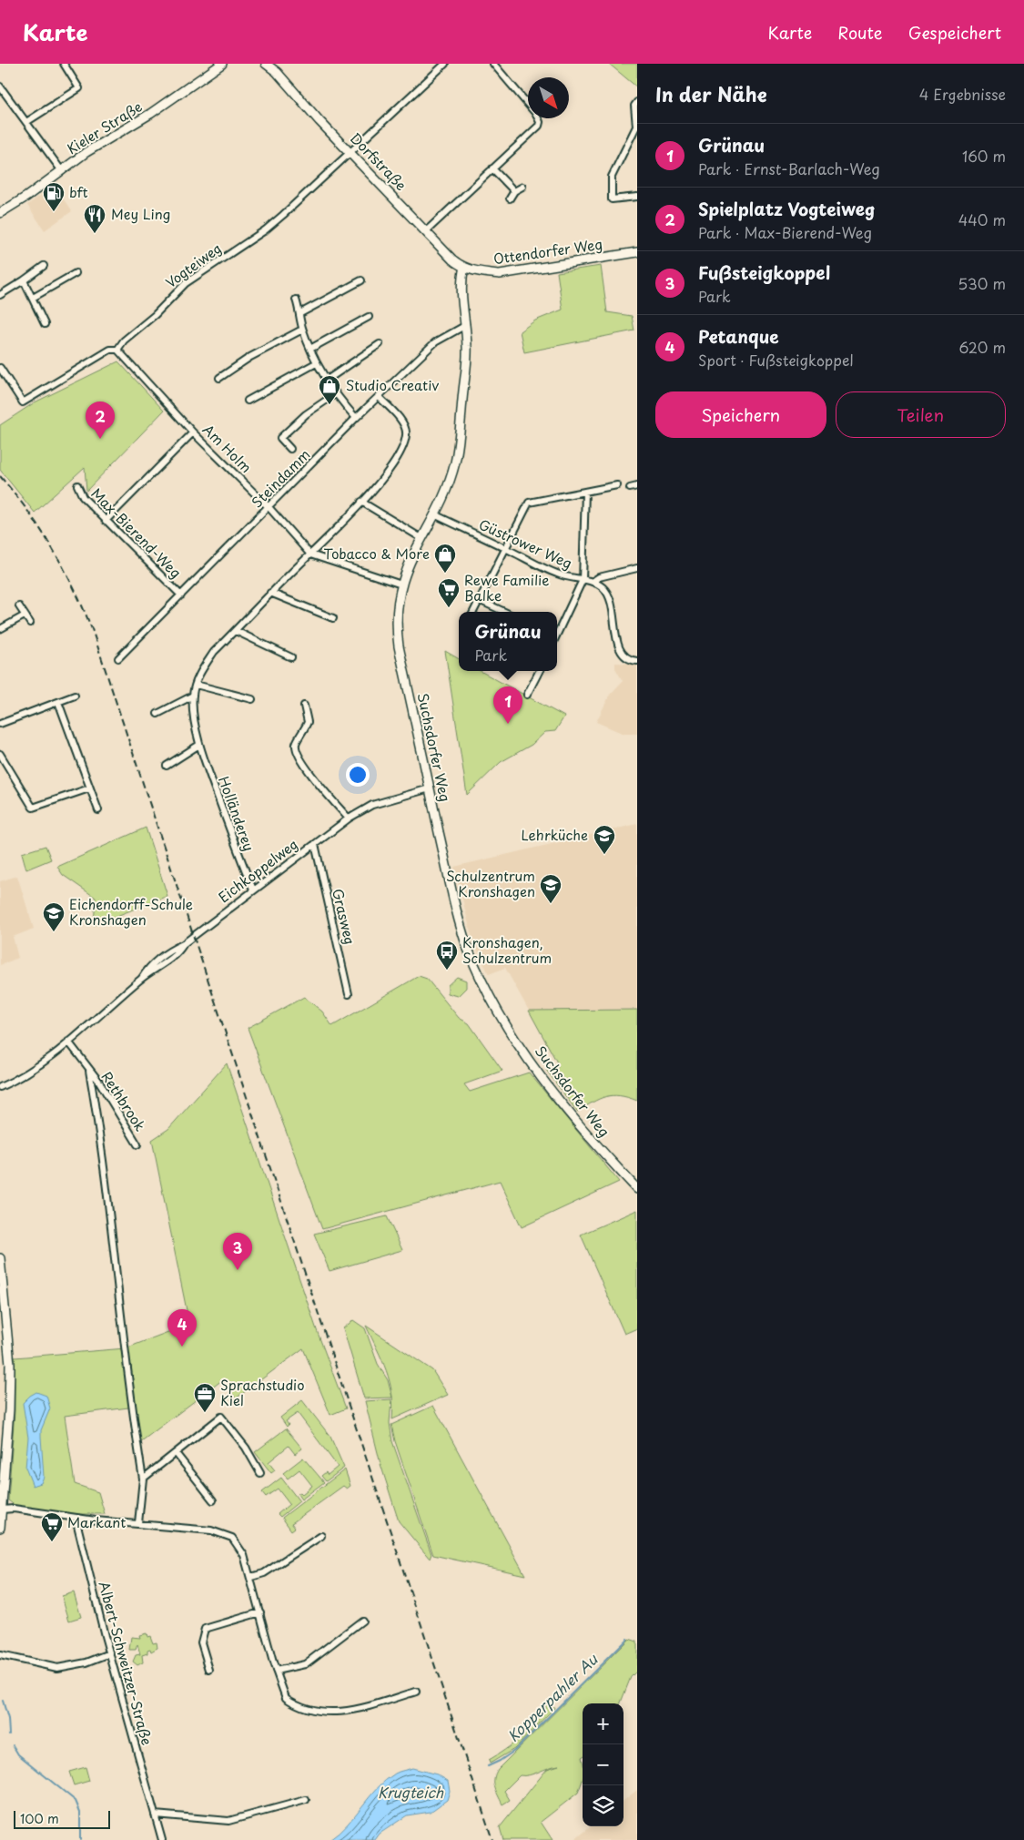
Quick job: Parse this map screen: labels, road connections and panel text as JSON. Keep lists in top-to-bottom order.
{
  "streets": {
    "street": [
      "Kieler Straße",
      "Dorfstraße",
      "Ottendorfer Weg",
      "Vogteiweg",
      "Am Holm",
      "Steindamm",
      "Max-Bierend-Weg",
      "Güstrower Weg",
      "Suchsdorfer Weg",
      "Holländerey",
      "Eichkoppelweg",
      "Grasweg",
      "Rethbrook",
      "Albert-Schweitzer-Straße"
    ]
  },
  "crossings": [
    ["Dorfstraße", "Ottendorfer Weg"],
    ["Dorfstraße", "Vogteiweg"],
    ["Dorfstraße", "Suchsdorfer Weg"],
    ["Ottendorfer Weg", "Suchsdorfer Weg"],
    ["Vogteiweg", "Am Holm"],
    ["Am Holm", "Steindamm"],
    ["Am Holm", "Suchsdorfer Weg"],
    ["Am Holm", "Holländerey"],
    ["Steindamm", "Max-Bierend-Weg"],
    ["Steindamm", "Suchsdorfer Weg"],
    ["Steindamm", "Holländerey"],
    ["Güstrower Weg", "Suchsdorfer Weg"],
    ["Suchsdorfer Weg", "Eichkoppelweg"],
    ["Holländerey", "Eichkoppelweg"],
    ["Eichkoppelweg", "Grasweg"],
    ["Eichkoppelweg", "Rethbrook"]
  ],
  "water": ["Kopperpahler Au", "Krugteich"],
  "places": {
    "fuel station": ["bft"],
    "restaurant": ["Mey Ling"],
    "shop": ["Studio Creativ", "Tobacco & More"],
    "supermarket": ["Rewe Familie Balke", "Markant"],
    "school or university": ["Lehrküche", "Schulzentrum Kronshagen", "Eichendorff-Schule Kronshagen"],
    "bus stop": ["Kronshagen, Schulzentrum"],
    "office": ["Sprachstudio Kiel"]
  },
  "scale_bar": "100 m",
  "north": "bottom right",
  "page": {
    "header": "Karte",
    "nav": ["Karte", "Route", "Gespeichert"],
    "heading": ["In der Nähe", "4 Ergebnisse"],
    "list": [
      {
        "mark": "1",
        "name": "Grünau",
        "note": "Park · Ernst-Barlach-Weg",
        "value": "160 m"
      },
      {
        "mark": "2",
        "name": "Spielplatz Vogteiweg",
        "note": "Park · Max-Bierend-Weg",
        "value": "440 m"
      },
      {
        "mark": "3",
        "name": "Fußsteigkoppel",
        "note": "Park",
        "value": "530 m"
      },
      {
        "mark": "4",
        "name": "Petanque",
        "note": "Sport · Fußsteigkoppel",
        "value": "620 m"
      }
    ],
    "buttons": ["Speichern", "Teilen"],
    "pins": [
      "2",
      "1",
      "3",
      "4"
    ],
    "popup": ["Grünau", "Park"],
    "map_buttons": ["+", "−"],
    "scale": "100 m"
  }
}
